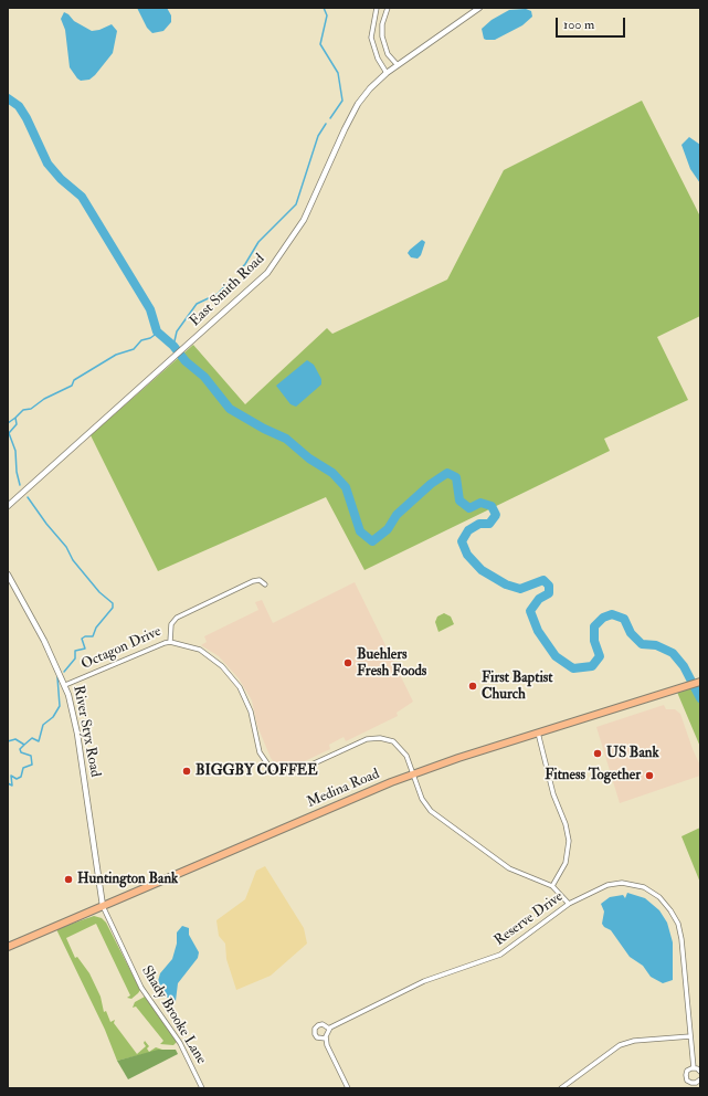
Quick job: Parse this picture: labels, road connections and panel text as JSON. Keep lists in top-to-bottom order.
{
  "streets": {
    "highway": ["Medina Road"],
    "street": [
      "East Smith Road",
      "Octagon Drive",
      "River Styx Road",
      "Reserve Drive",
      "Shady Brooke Lane"
    ]
  },
  "crossings": [
    ["Octagon Drive", "River Styx Road"],
    ["River Styx Road", "Medina Road"],
    ["River Styx Road", "Shady Brooke Lane"],
    ["Medina Road", "Shady Brooke Lane"]
  ],
  "places": [
    "Buehlers Fresh Foods",
    "First Baptist Church",
    "US Bank",
    "BIGGBY COFFEE",
    "Fitness Together",
    "Huntington Bank"
  ],
  "scale_bar": "100 m"
}
